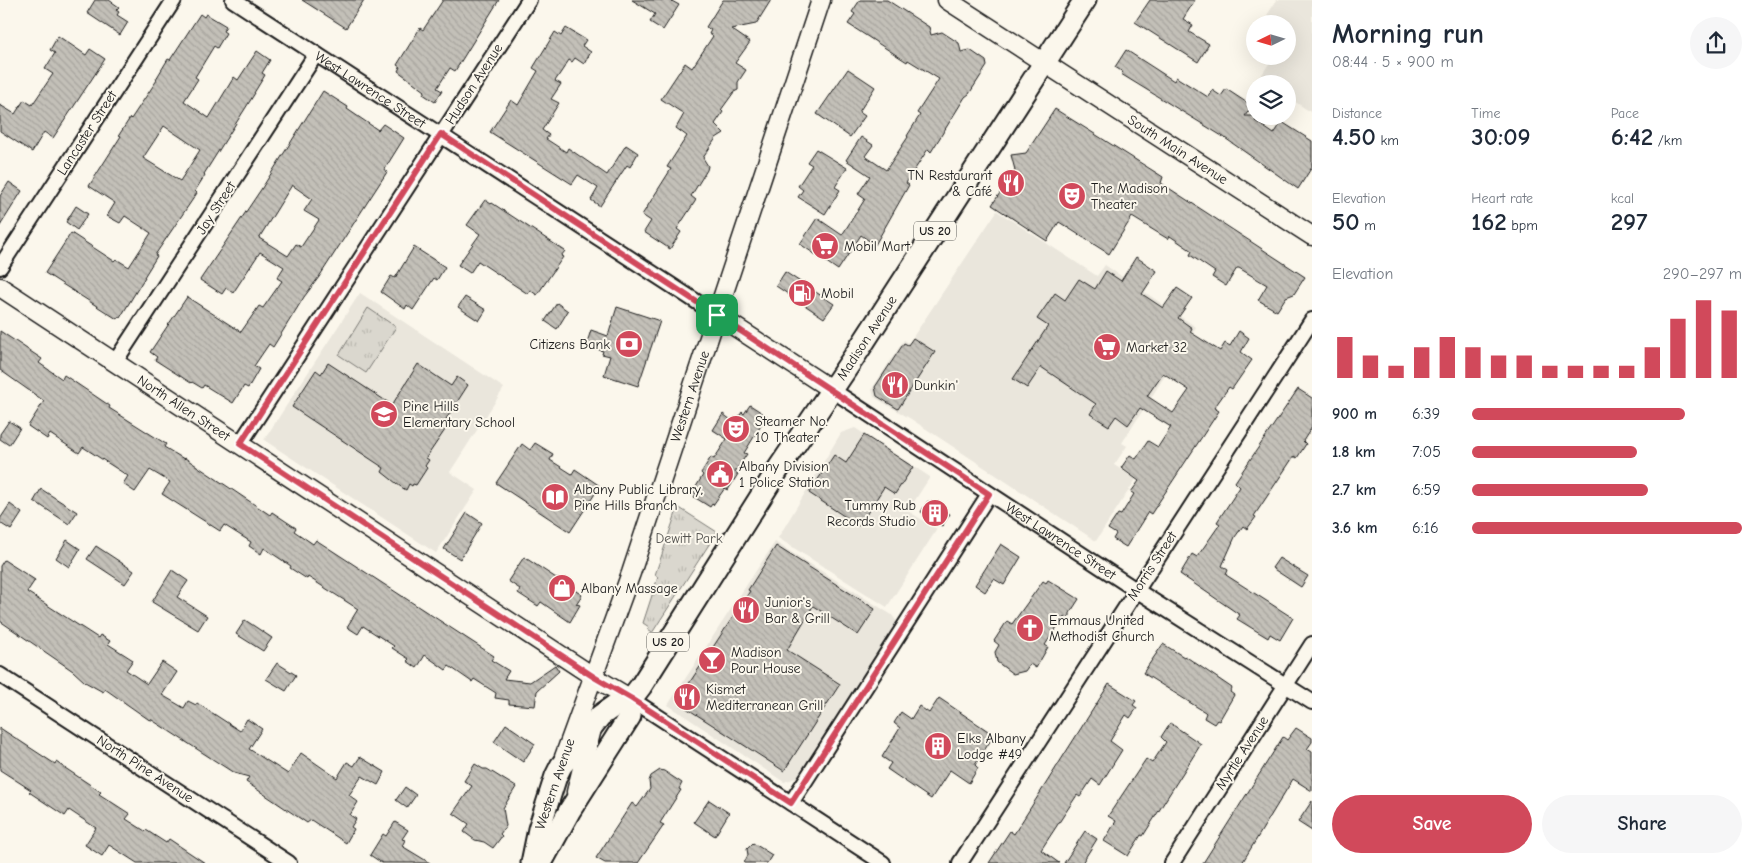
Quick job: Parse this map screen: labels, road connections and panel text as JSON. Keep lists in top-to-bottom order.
{
  "streets": {
    "main road": ["US 20", "Madison Avenue", "Western Avenue"],
    "street": [
      "Hudson Avenue",
      "West Lawrence Street",
      "Lancaster Street",
      "South Main Avenue",
      "Jay Street",
      "North Allen Street",
      "Morris Street",
      "Myrtle Avenue",
      "North Pine Avenue"
    ]
  },
  "crossings": [
    ["Hudson Avenue", "West Lawrence Street"],
    ["Hudson Avenue", "North Allen Street"],
    ["West Lawrence Street", "Jay Street"],
    ["West Lawrence Street", "Madison Avenue"],
    ["West Lawrence Street", "Western Avenue"],
    ["West Lawrence Street", "Morris Street"],
    ["West Lawrence Street", "Myrtle Avenue"],
    ["South Main Avenue", "Madison Avenue"],
    ["Jay Street", "North Allen Street"],
    ["Madison Avenue", "Western Avenue"],
    ["Madison Avenue", "North Allen Street"],
    ["Western Avenue", "North Allen Street"]
  ],
  "parks": ["Dewitt Park"],
  "places": {
    "restaurant": [
      "TN Restaurant & Café",
      "Dunkin'",
      "Junior's Bar & Grill",
      "Kismet Mediterranean Grill"
    ],
    "theatre": ["The Madison Theater", "Steamer No. 10 Theater"],
    "supermarket": ["Mobil Mart", "Market 32"],
    "fuel station": ["Mobil"],
    "bank": ["Citizens Bank"],
    "school or university": ["Pine Hills Elementary School"],
    "public building": ["Albany Division 1 Police Station"],
    "library": ["Albany Public Library, Pine Hills Branch"],
    "building": ["Tummy Rub Records Studio", "Elks Albany Lodge #49"],
    "shop": ["Albany Massage"],
    "church": ["Emmaus United Methodist Church"],
    "bar": ["Madison Pour House"]
  },
  "north": "left",
  "page": {
    "heading": ["Morning run", "08:44 · 5 × 900 m"],
    "stats": [
      ["Distance", "4.50 km"],
      ["Time", "30:09"],
      ["Pace", "6:42 /km"],
      ["Elevation", "50 m"],
      ["Heart rate", "162 bpm"],
      ["kcal", "297"]
    ],
    "chart": ["Elevation", "290–297 m"],
    "list": [
      {
        "name": "900 m",
        "note": "6:39"
      },
      {
        "name": "1.8 km",
        "note": "7:05"
      },
      {
        "name": "2.7 km",
        "note": "6:59"
      },
      {
        "name": "3.6 km",
        "note": "6:16"
      }
    ],
    "buttons": ["Save", "Share"]
  }
}
